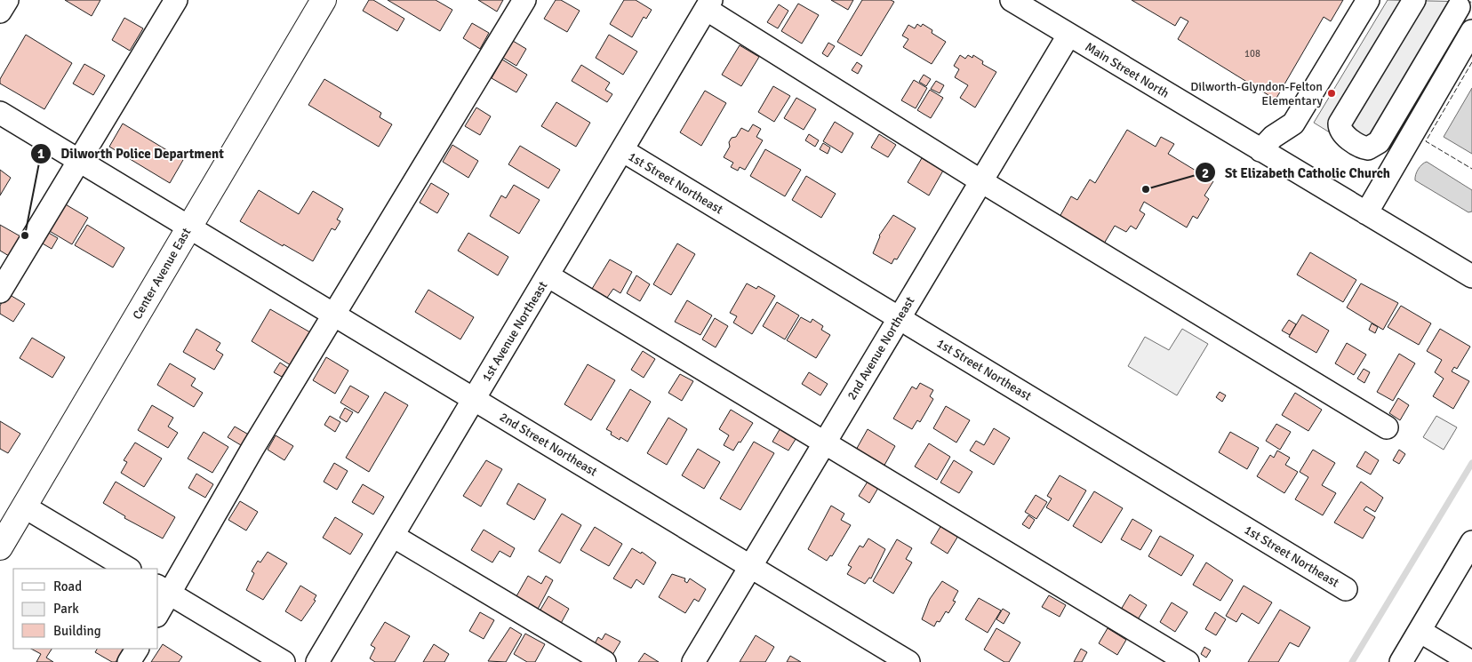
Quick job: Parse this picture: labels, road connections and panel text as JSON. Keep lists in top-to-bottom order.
{
  "streets": {
    "main road": ["Center Avenue East"],
    "street": [
      "Main Street North",
      "1st Street Northeast",
      "1st Avenue Northeast",
      "2nd Avenue Northeast",
      "2nd Street Northeast"
    ]
  },
  "crossings": [
    ["Main Street North", "2nd Avenue Northeast"],
    ["1st Street Northeast", "1st Avenue Northeast"],
    ["1st Street Northeast", "2nd Avenue Northeast"],
    ["Center Avenue East", "2nd Street Northeast"],
    ["1st Avenue Northeast", "2nd Street Northeast"],
    ["2nd Avenue Northeast", "2nd Street Northeast"]
  ],
  "places": ["Dilworth-Glyndon-Felton Elementary", "St Elizabeth Catholic Church", "Dilworth Police Department"],
  "house_numbers": ["108"],
  "legend": ["Road", "Park", "Building"]
}
